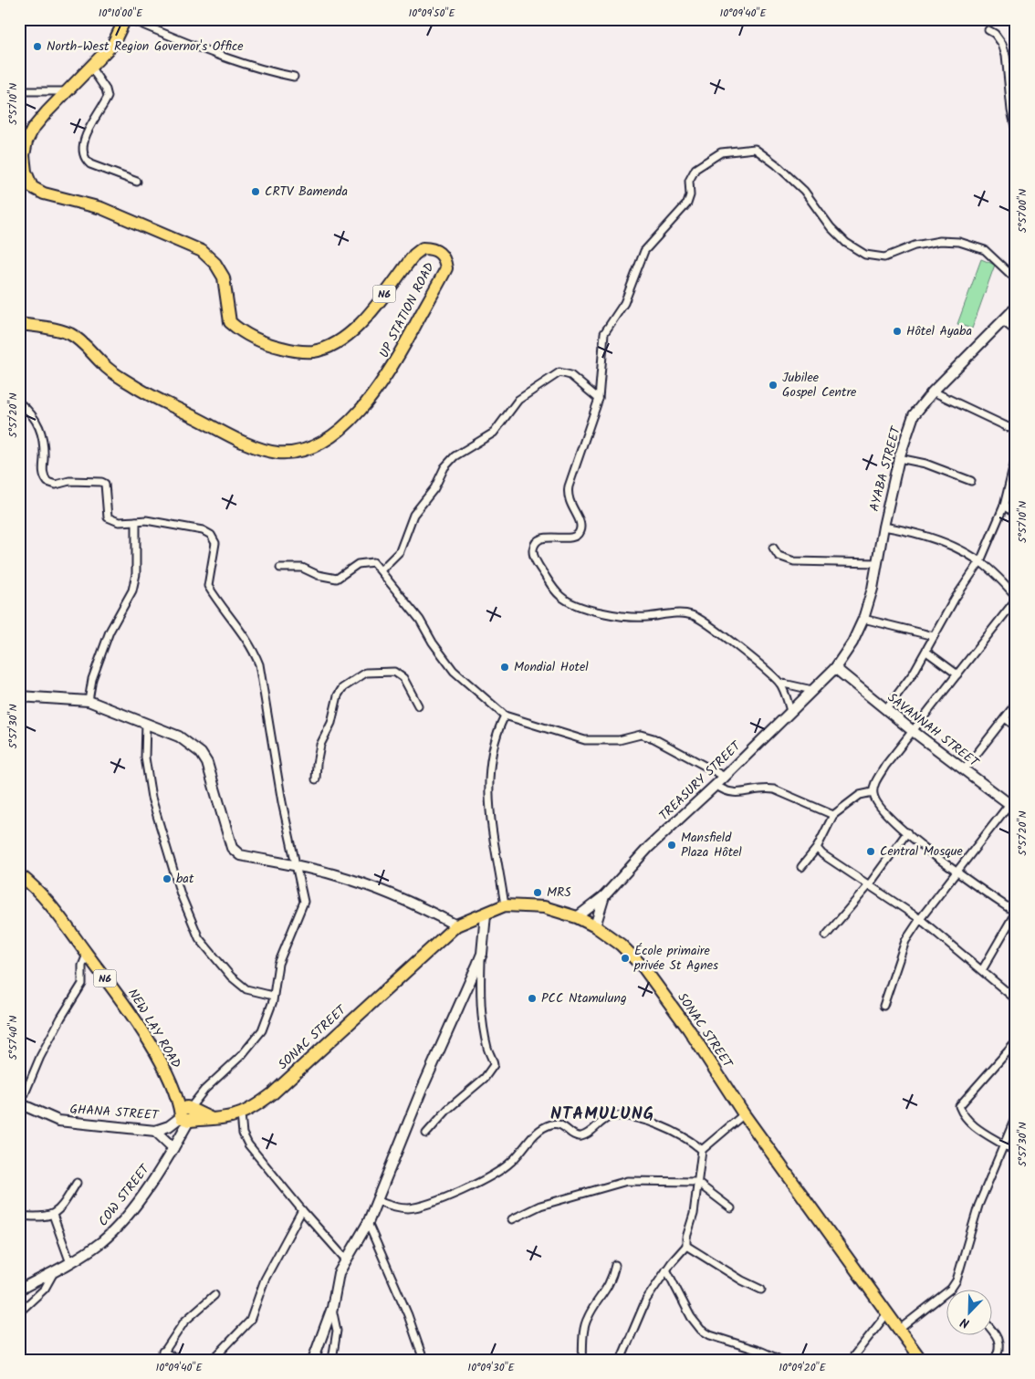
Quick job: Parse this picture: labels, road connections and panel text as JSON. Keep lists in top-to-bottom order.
{
  "streets": {
    "highway": [
      "N6",
      "UP STATION ROAD",
      "NEW LAY ROAD",
      "SONAC STREET"
    ],
    "street": [
      "AYABA STREET",
      "SAVANNAH STREET",
      "TREASURY STREET",
      "GHANA STREET",
      "COW STREET"
    ]
  },
  "crossings": [
    ["AYABA STREET", "SAVANNAH STREET"],
    ["AYABA STREET", "TREASURY STREET"],
    ["SAVANNAH STREET", "TREASURY STREET"],
    ["TREASURY STREET", "SONAC STREET"],
    ["NEW LAY ROAD", "SONAC STREET"],
    ["NEW LAY ROAD", "GHANA STREET"],
    ["NEW LAY ROAD", "COW STREET"],
    ["SONAC STREET", "GHANA STREET"],
    ["SONAC STREET", "COW STREET"],
    ["GHANA STREET", "COW STREET"]
  ],
  "districts": ["NTAMULUNG"],
  "places": [
    "North-West Region Governor's Office",
    "CRTV Bamenda",
    "Hôtel Ayaba",
    "Jubilee Gospel Centre",
    "Mondial Hotel",
    "Mansfield Plaza Hôtel",
    "Central Mosque",
    "bat",
    "MRS",
    "École primaire privée St Agnes",
    "PCC Ntamulung"
  ],
  "north": "bottom left",
  "coordinates": [
    "10°10'00\"E",
    "10°09'50\"E",
    "10°09'40\"E",
    "5°57'10\"N",
    "5°57'00\"N",
    "5°57'20\"N",
    "5°57'30\"N",
    "5°57'40\"N",
    "10°09'30\"E",
    "10°09'20\"E"
  ]
}
